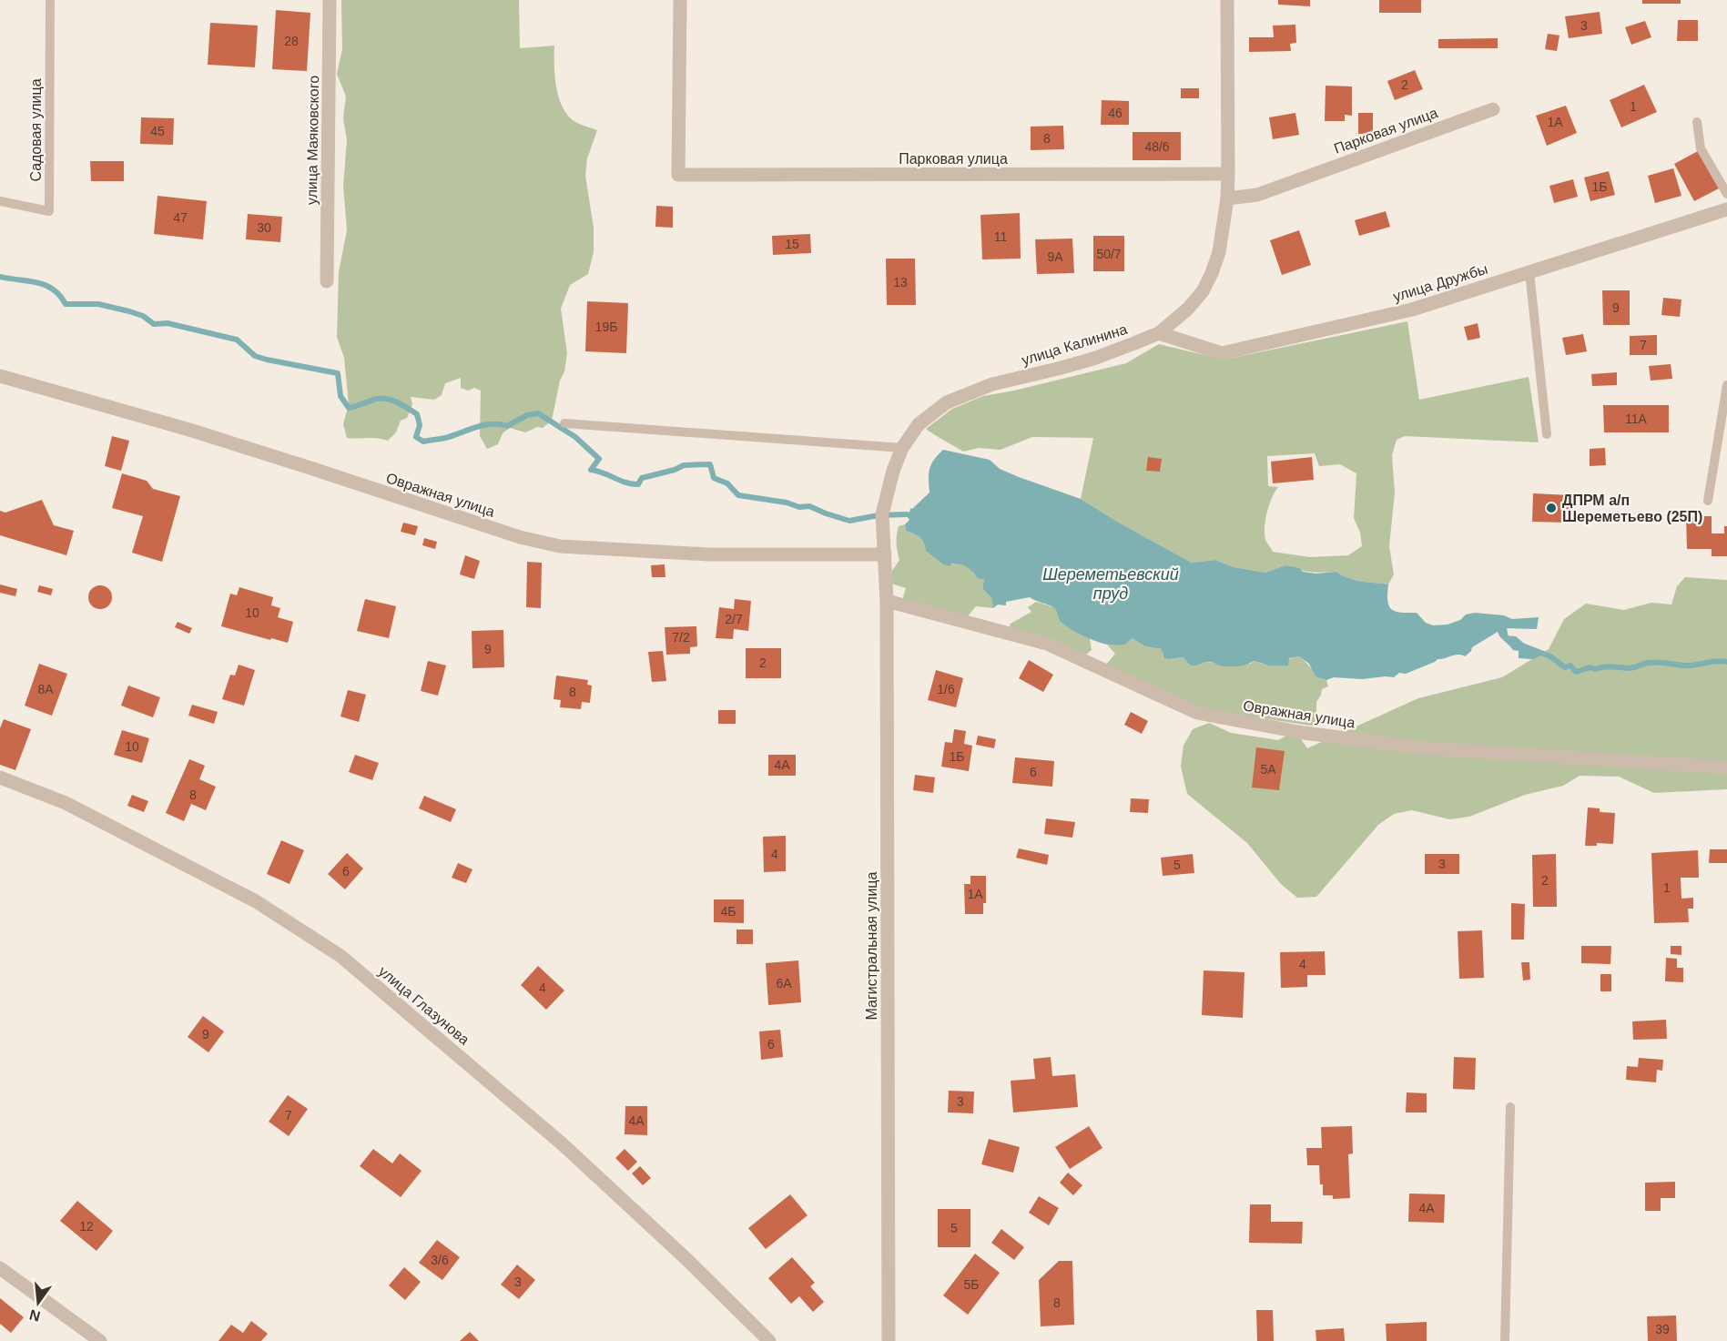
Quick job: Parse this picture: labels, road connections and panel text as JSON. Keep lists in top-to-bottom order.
{
  "streets": {
    "street": [
      "Парковая улица",
      "улица Маяковского",
      "улица Дружбы",
      "улица Калинина",
      "Овражная улица",
      "Магистральная улица",
      "улица Глазунова"
    ],
    "lane": ["Садовая улица"]
  },
  "crossings": [
    ["Парковая улица", "улица Калинина"],
    ["улица Дружбы", "улица Калинина"],
    ["улица Калинина", "Овражная улица"],
    ["улица Калинина", "Магистральная улица"],
    ["Овражная улица", "Магистральная улица"]
  ],
  "water": ["Шереметьевский пруд"],
  "places": ["ДПРМ а/п Шереметьево (25П)"],
  "house_numbers": [
    "3",
    "28",
    "2",
    "1",
    "46",
    "1А",
    "45",
    "8",
    "48/6",
    "1Б",
    "47",
    "30",
    "11",
    "15",
    "50/7",
    "9А",
    "13",
    "9",
    "19Б",
    "7",
    "11А",
    "10",
    "2/7",
    "7/2",
    "9",
    "2",
    "8А",
    "1/6",
    "8",
    "10",
    "1Б",
    "4А",
    "5А",
    "6",
    "8",
    "4",
    "3",
    "5",
    "6",
    "2",
    "1",
    "1А",
    "4Б",
    "4",
    "6А",
    "4",
    "9",
    "6",
    "3",
    "7",
    "4А",
    "4А",
    "12",
    "5",
    "3/6",
    "3",
    "5Б",
    "8",
    "39"
  ],
  "north": "bottom"
}
